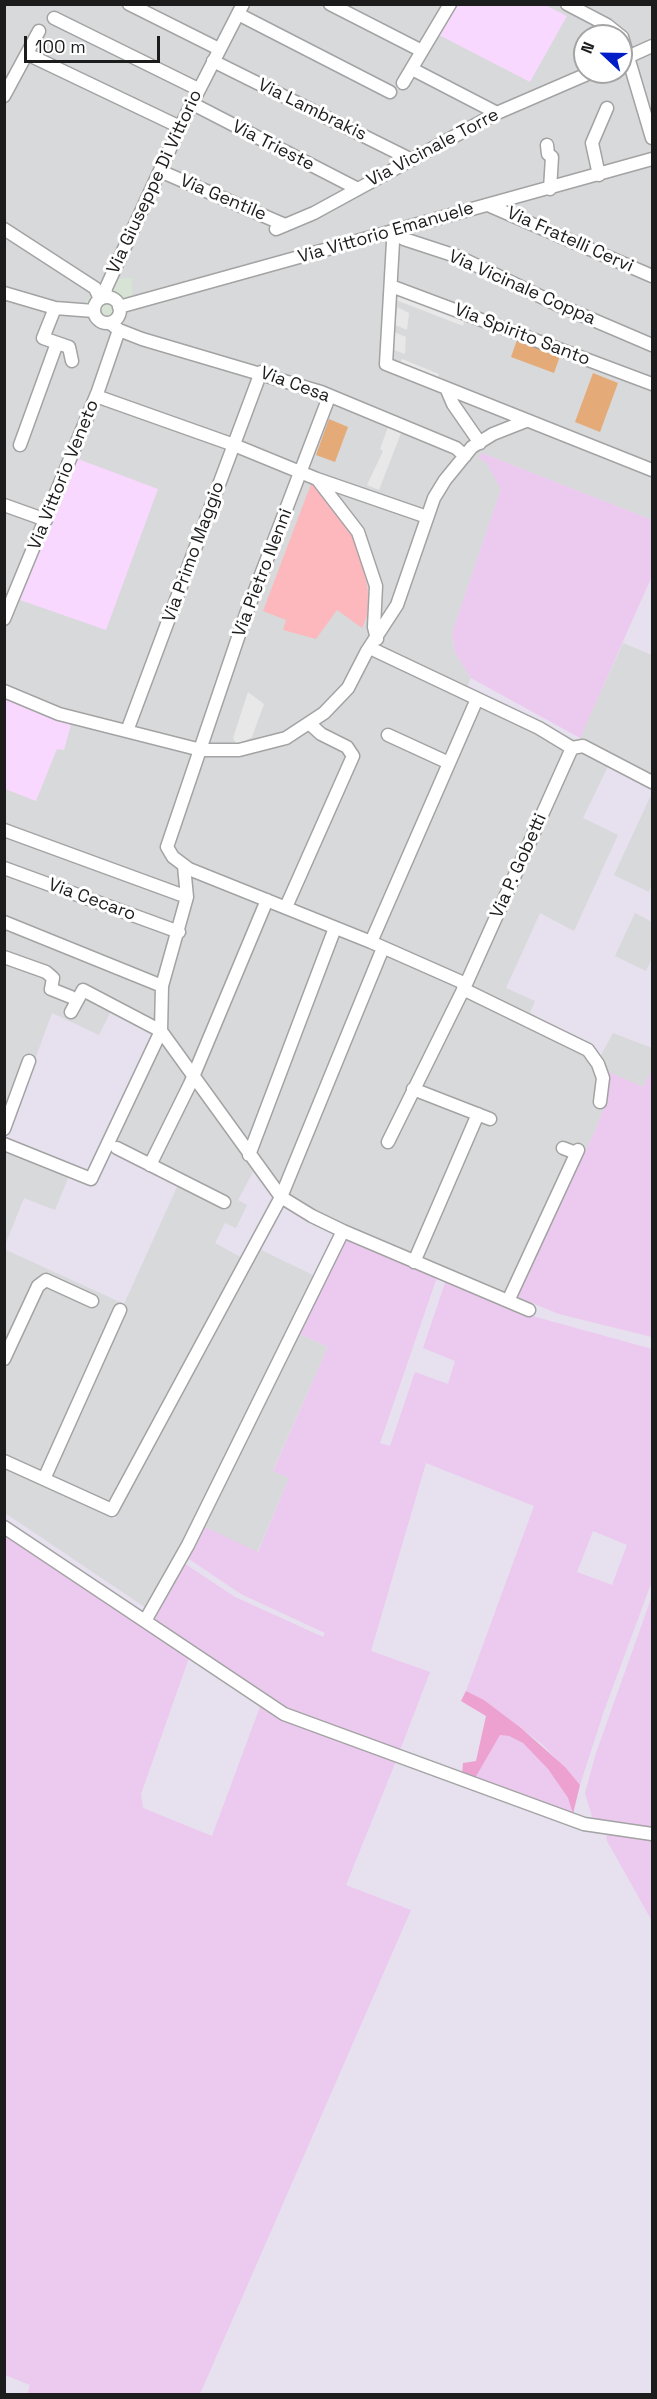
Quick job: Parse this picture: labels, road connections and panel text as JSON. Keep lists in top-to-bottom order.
{
  "streets": {
    "street": [
      "Via Lambrakis",
      "Via Trieste",
      "Via Vicinale Torre",
      "Via Giuseppe Di Vittorio",
      "Via Gentile",
      "Via Vittorio Emanuele",
      "Via Fratelli Cervi",
      "Via Vicinale Coppa",
      "Via Spirito Santo",
      "Via Cesa",
      "Via Vittorio Veneto",
      "Via Primo Maggio",
      "Via Pietro Nenni",
      "Via P. Gobetti",
      "Via Cecaro"
    ]
  },
  "crossings": [
    ["Via Lambrakis", "Via Vicinale Torre"],
    ["Via Lambrakis", "Via Giuseppe Di Vittorio"],
    ["Via Trieste", "Via Vicinale Torre"],
    ["Via Trieste", "Via Giuseppe Di Vittorio"],
    ["Via Vicinale Torre", "Via Gentile"],
    ["Via Giuseppe Di Vittorio", "Via Gentile"],
    ["Via Giuseppe Di Vittorio", "Via Vittorio Emanuele"],
    ["Via Giuseppe Di Vittorio", "Via Cesa"],
    ["Via Giuseppe Di Vittorio", "Via Vittorio Veneto"],
    ["Via Vittorio Emanuele", "Via Fratelli Cervi"],
    ["Via Vittorio Emanuele", "Via Vicinale Coppa"],
    ["Via Vittorio Emanuele", "Via Cesa"],
    ["Via Vittorio Emanuele", "Via Vittorio Veneto"],
    ["Via Cesa", "Via Vittorio Veneto"],
    ["Via Cesa", "Via Primo Maggio"],
    ["Via Cesa", "Via Pietro Nenni"]
  ],
  "scale_bar": "100 m",
  "north": "left"
}
